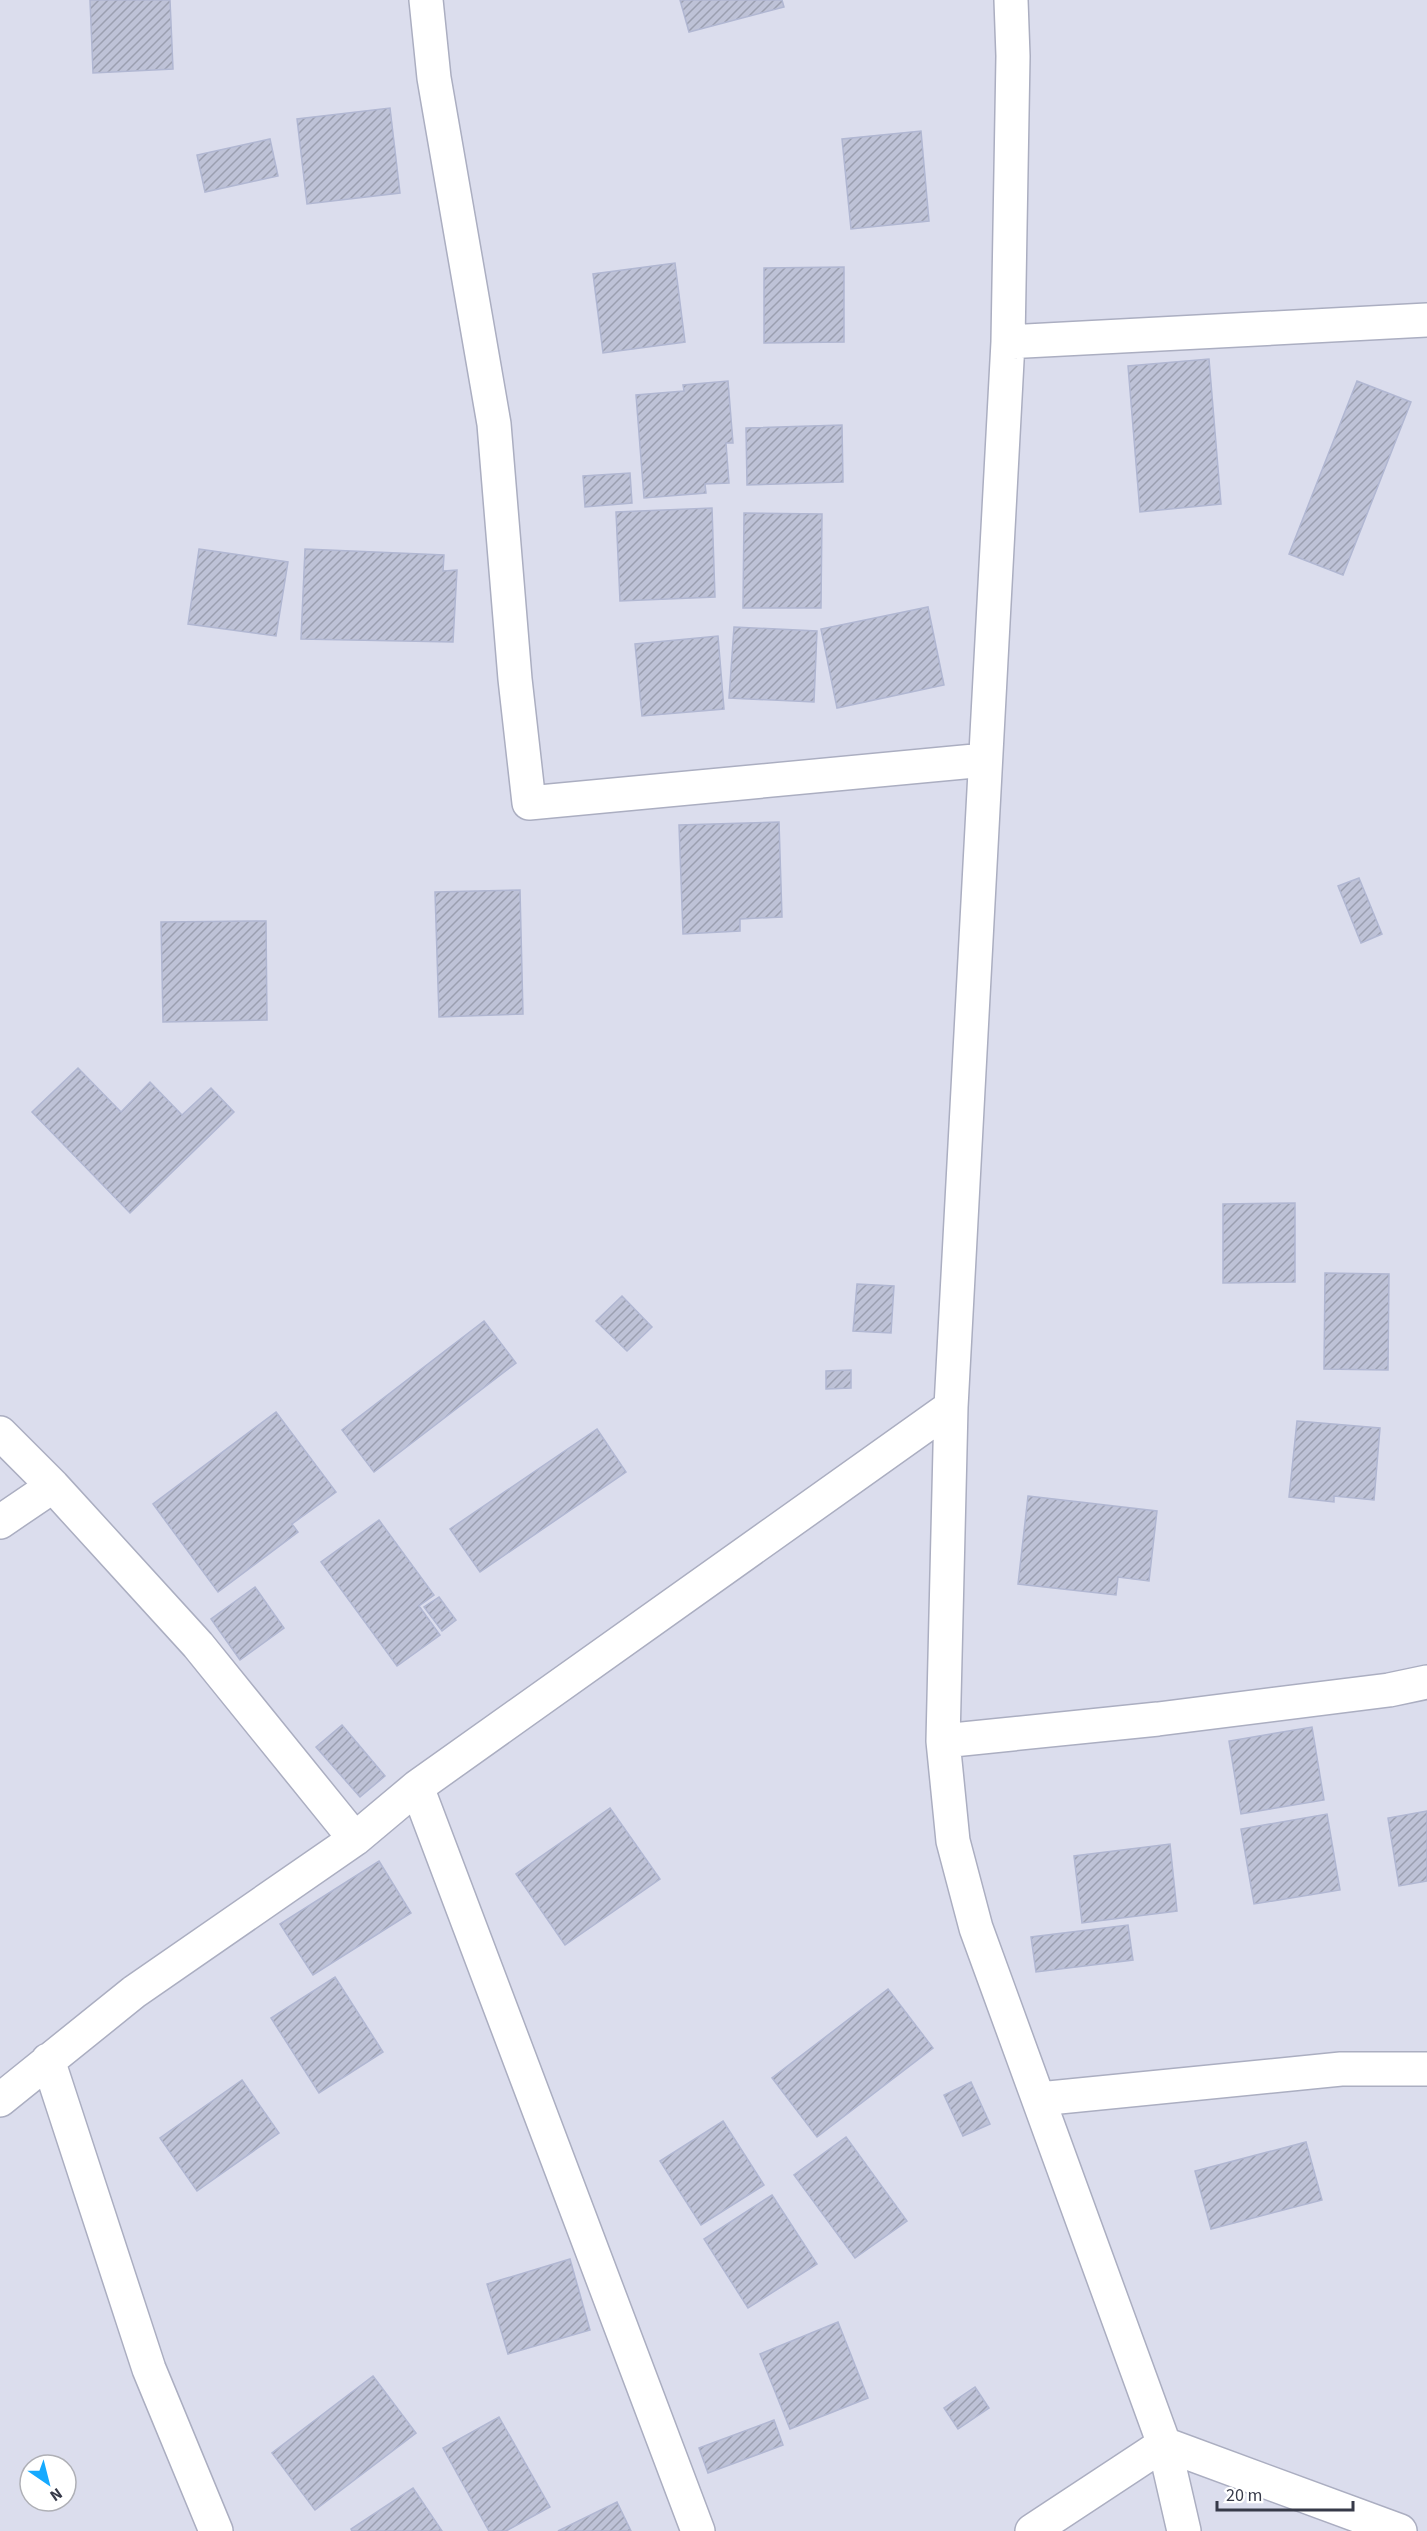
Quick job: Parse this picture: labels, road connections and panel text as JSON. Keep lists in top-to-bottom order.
{
  "scale_bar": "20 m",
  "north": "bottom right"
}
